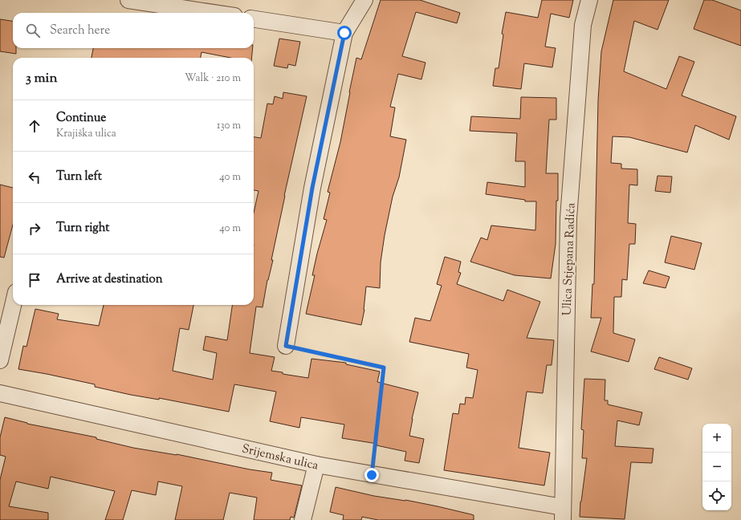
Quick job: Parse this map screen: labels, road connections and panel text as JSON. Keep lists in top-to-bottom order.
{
  "streets": {
    "street": ["Ulica Stjepana Radića", "Srijemska ulica"]
  },
  "crossings": [
    ["Ulica Stjepana Radića", "Srijemska ulica"]
  ],
  "page": {
    "search": "Search here",
    "heading": ["3 min", "Walk · 210 m"],
    "list": [
      ["Continue", "Krajiška ulica", "130 m"],
      ["Turn left", "40 m"],
      ["Turn right", "40 m"],
      "Arrive at destination"
    ],
    "map_buttons": ["+", "−"]
  }
}
